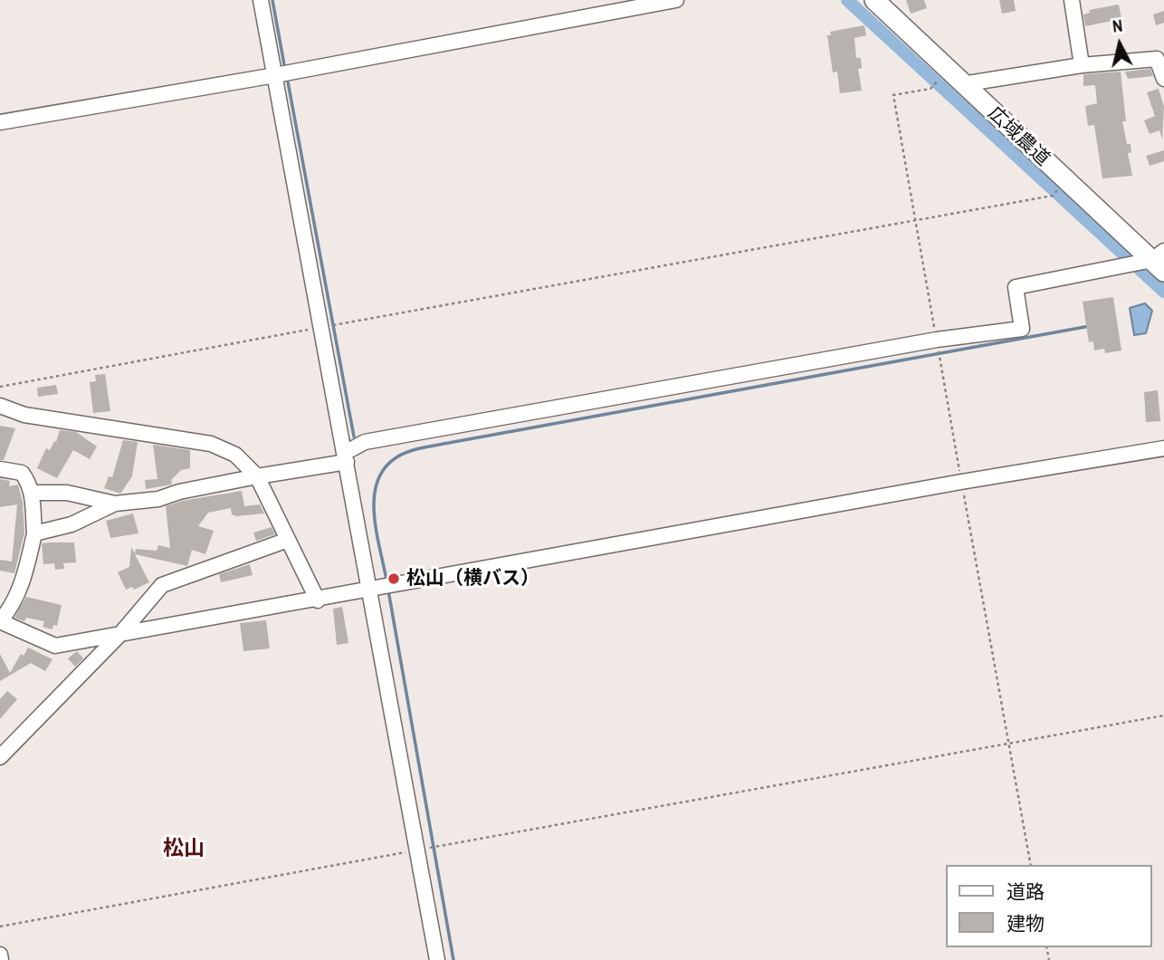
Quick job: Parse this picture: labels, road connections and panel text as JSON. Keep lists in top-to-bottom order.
{
  "streets": {
    "street": ["広域農道"]
  },
  "districts": ["松山"],
  "places": ["松山（横バス）"],
  "legend": ["道路", "建物"],
  "north": "top"
}
